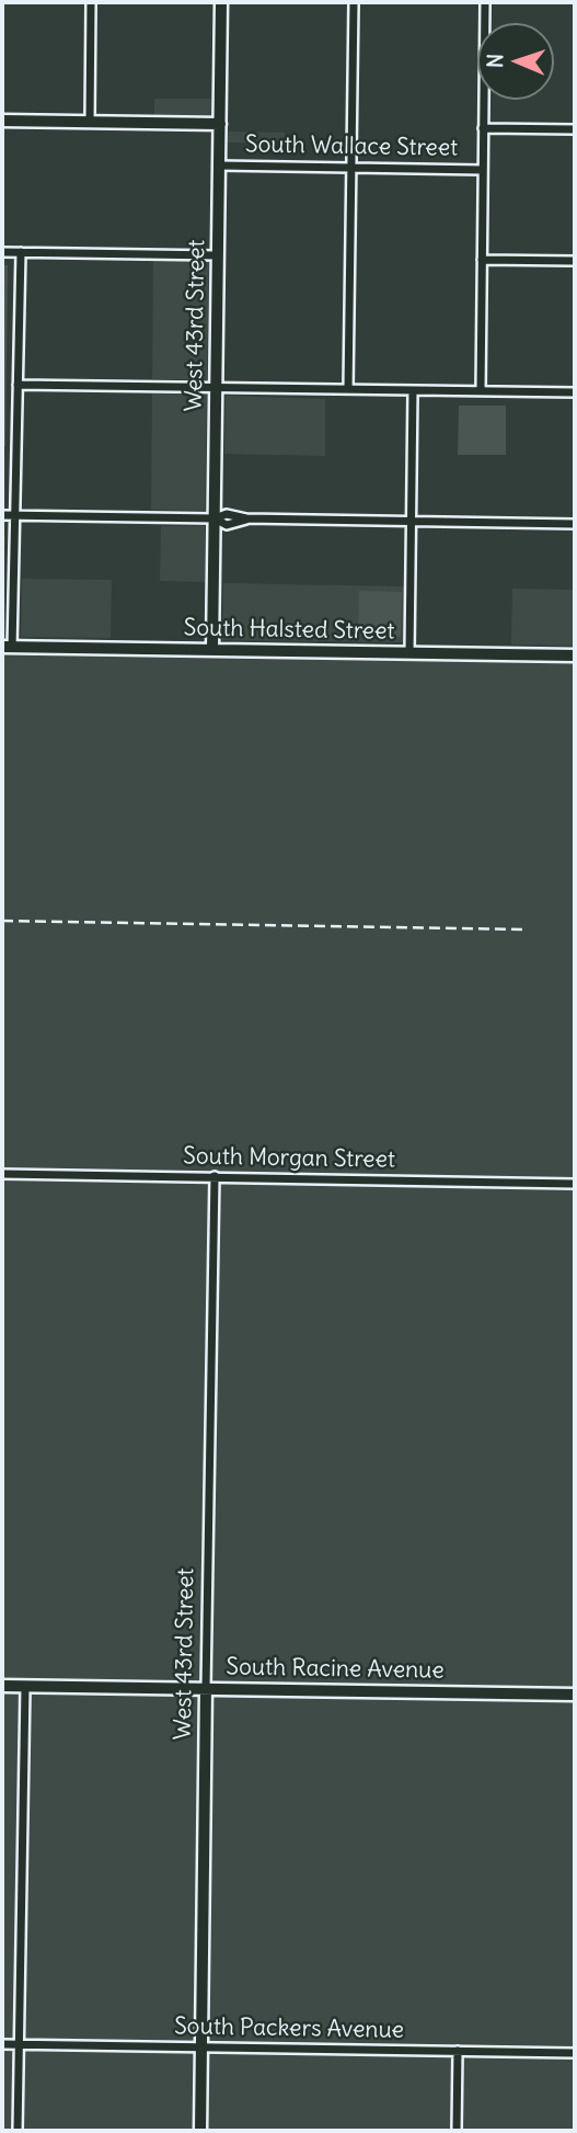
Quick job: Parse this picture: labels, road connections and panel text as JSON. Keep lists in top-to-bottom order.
{
  "streets": {
    "street": [
      "South Wallace Street",
      "West 43rd Street",
      "South Halsted Street",
      "South Morgan Street",
      "South Racine Avenue",
      "South Packers Avenue"
    ]
  },
  "crossings": [
    ["South Wallace Street", "West 43rd Street"],
    ["West 43rd Street", "South Halsted Street"],
    ["West 43rd Street", "South Morgan Street"],
    ["West 43rd Street", "South Racine Avenue"],
    ["West 43rd Street", "South Packers Avenue"]
  ],
  "north": "left"
}
